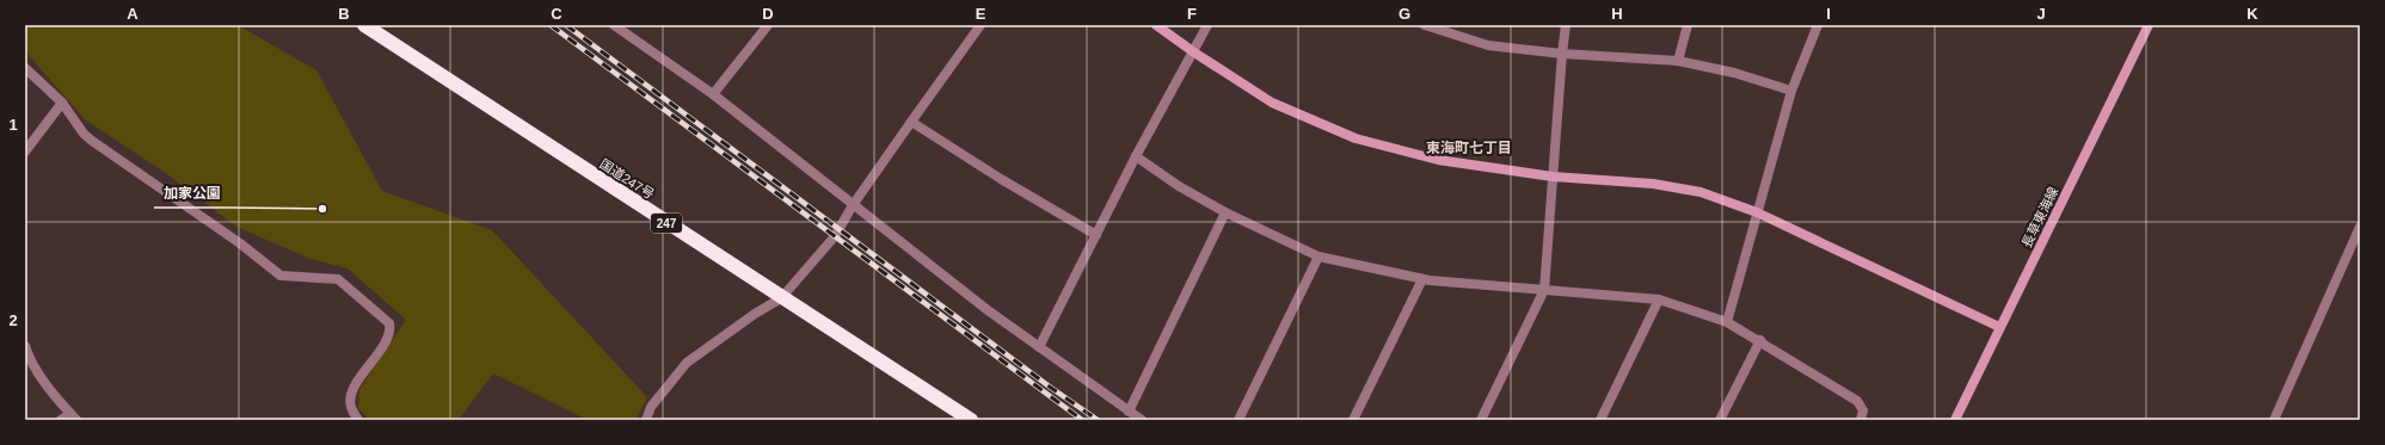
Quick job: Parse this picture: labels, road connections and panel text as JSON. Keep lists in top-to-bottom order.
{
  "streets": {
    "highway": ["国道247号", "247"],
    "street": ["長草東海線"]
  },
  "districts": ["東海町七丁目"],
  "places": ["加家公園"],
  "grid": {
    "columns": [
      "A",
      "B",
      "C",
      "D",
      "E",
      "F",
      "G",
      "H",
      "I",
      "J",
      "K"
    ],
    "rows": ["1", "2"]
  }
}
